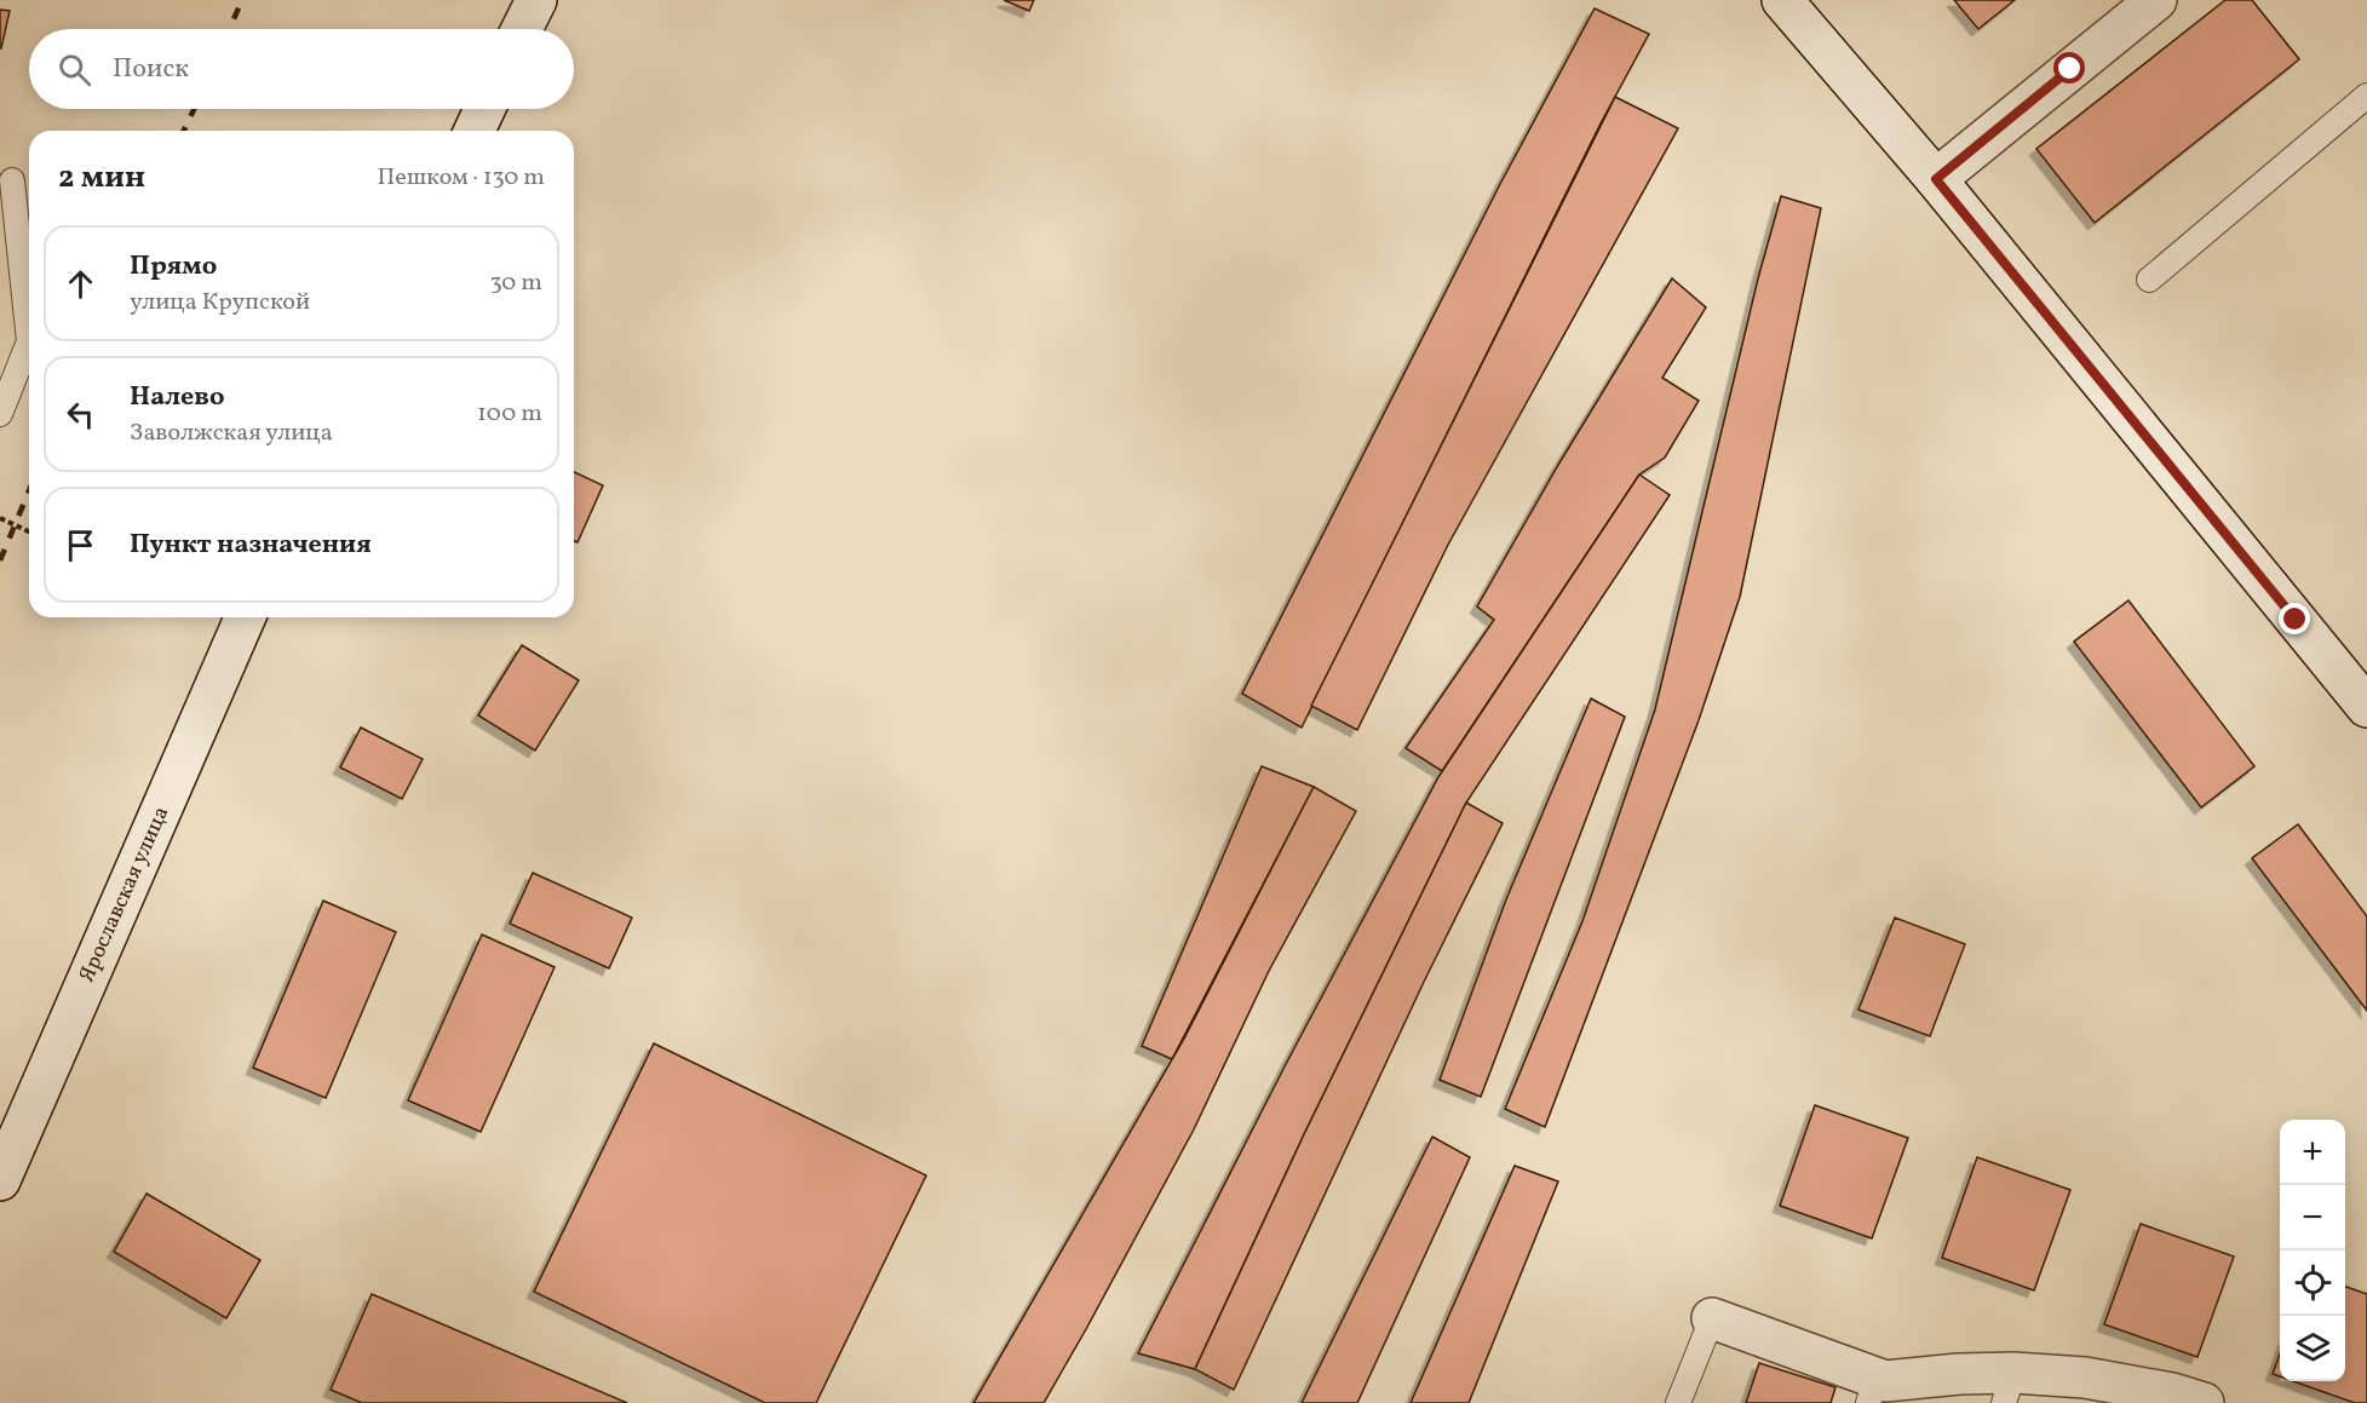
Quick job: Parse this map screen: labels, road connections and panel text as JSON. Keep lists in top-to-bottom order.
{
  "streets": {
    "main road": ["Ярославская улица"]
  },
  "page": {
    "search": "Поиск",
    "heading": ["2 мин", "Пешком · 130 m"],
    "list": [
      ["Прямо", "улица Крупской", "30 m"],
      ["Налево", "Заволжская улица", "100 m"],
      "Пункт назначения"
    ],
    "map_buttons": ["+", "−"]
  }
}
